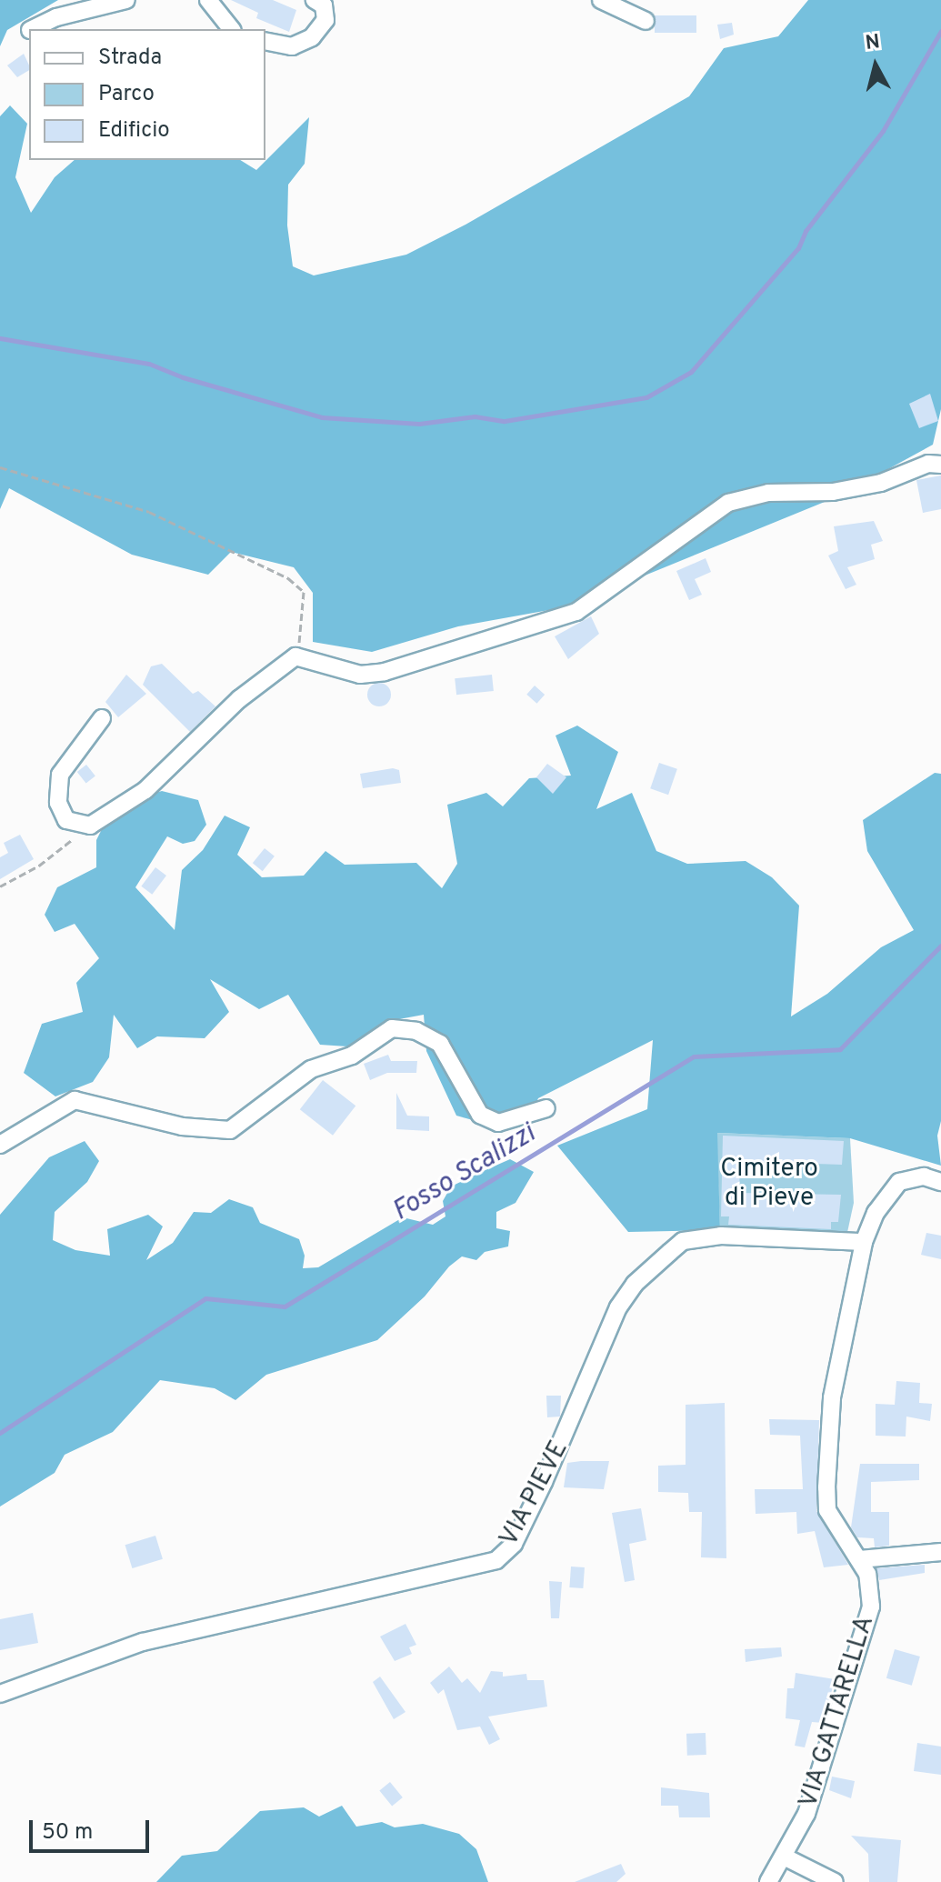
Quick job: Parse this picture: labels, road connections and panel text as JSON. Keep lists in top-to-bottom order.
{
  "streets": {
    "street": ["VIA PIEVE", "VIA GATTARELLA"]
  },
  "crossings": [
    ["VIA PIEVE", "VIA GATTARELLA"]
  ],
  "water": ["Fosso Scalizzi"],
  "parks": ["Cimitero di Pieve"],
  "legend": ["Strada", "Parco", "Edificio"],
  "scale_bar": "50 m",
  "north": "top"
}
